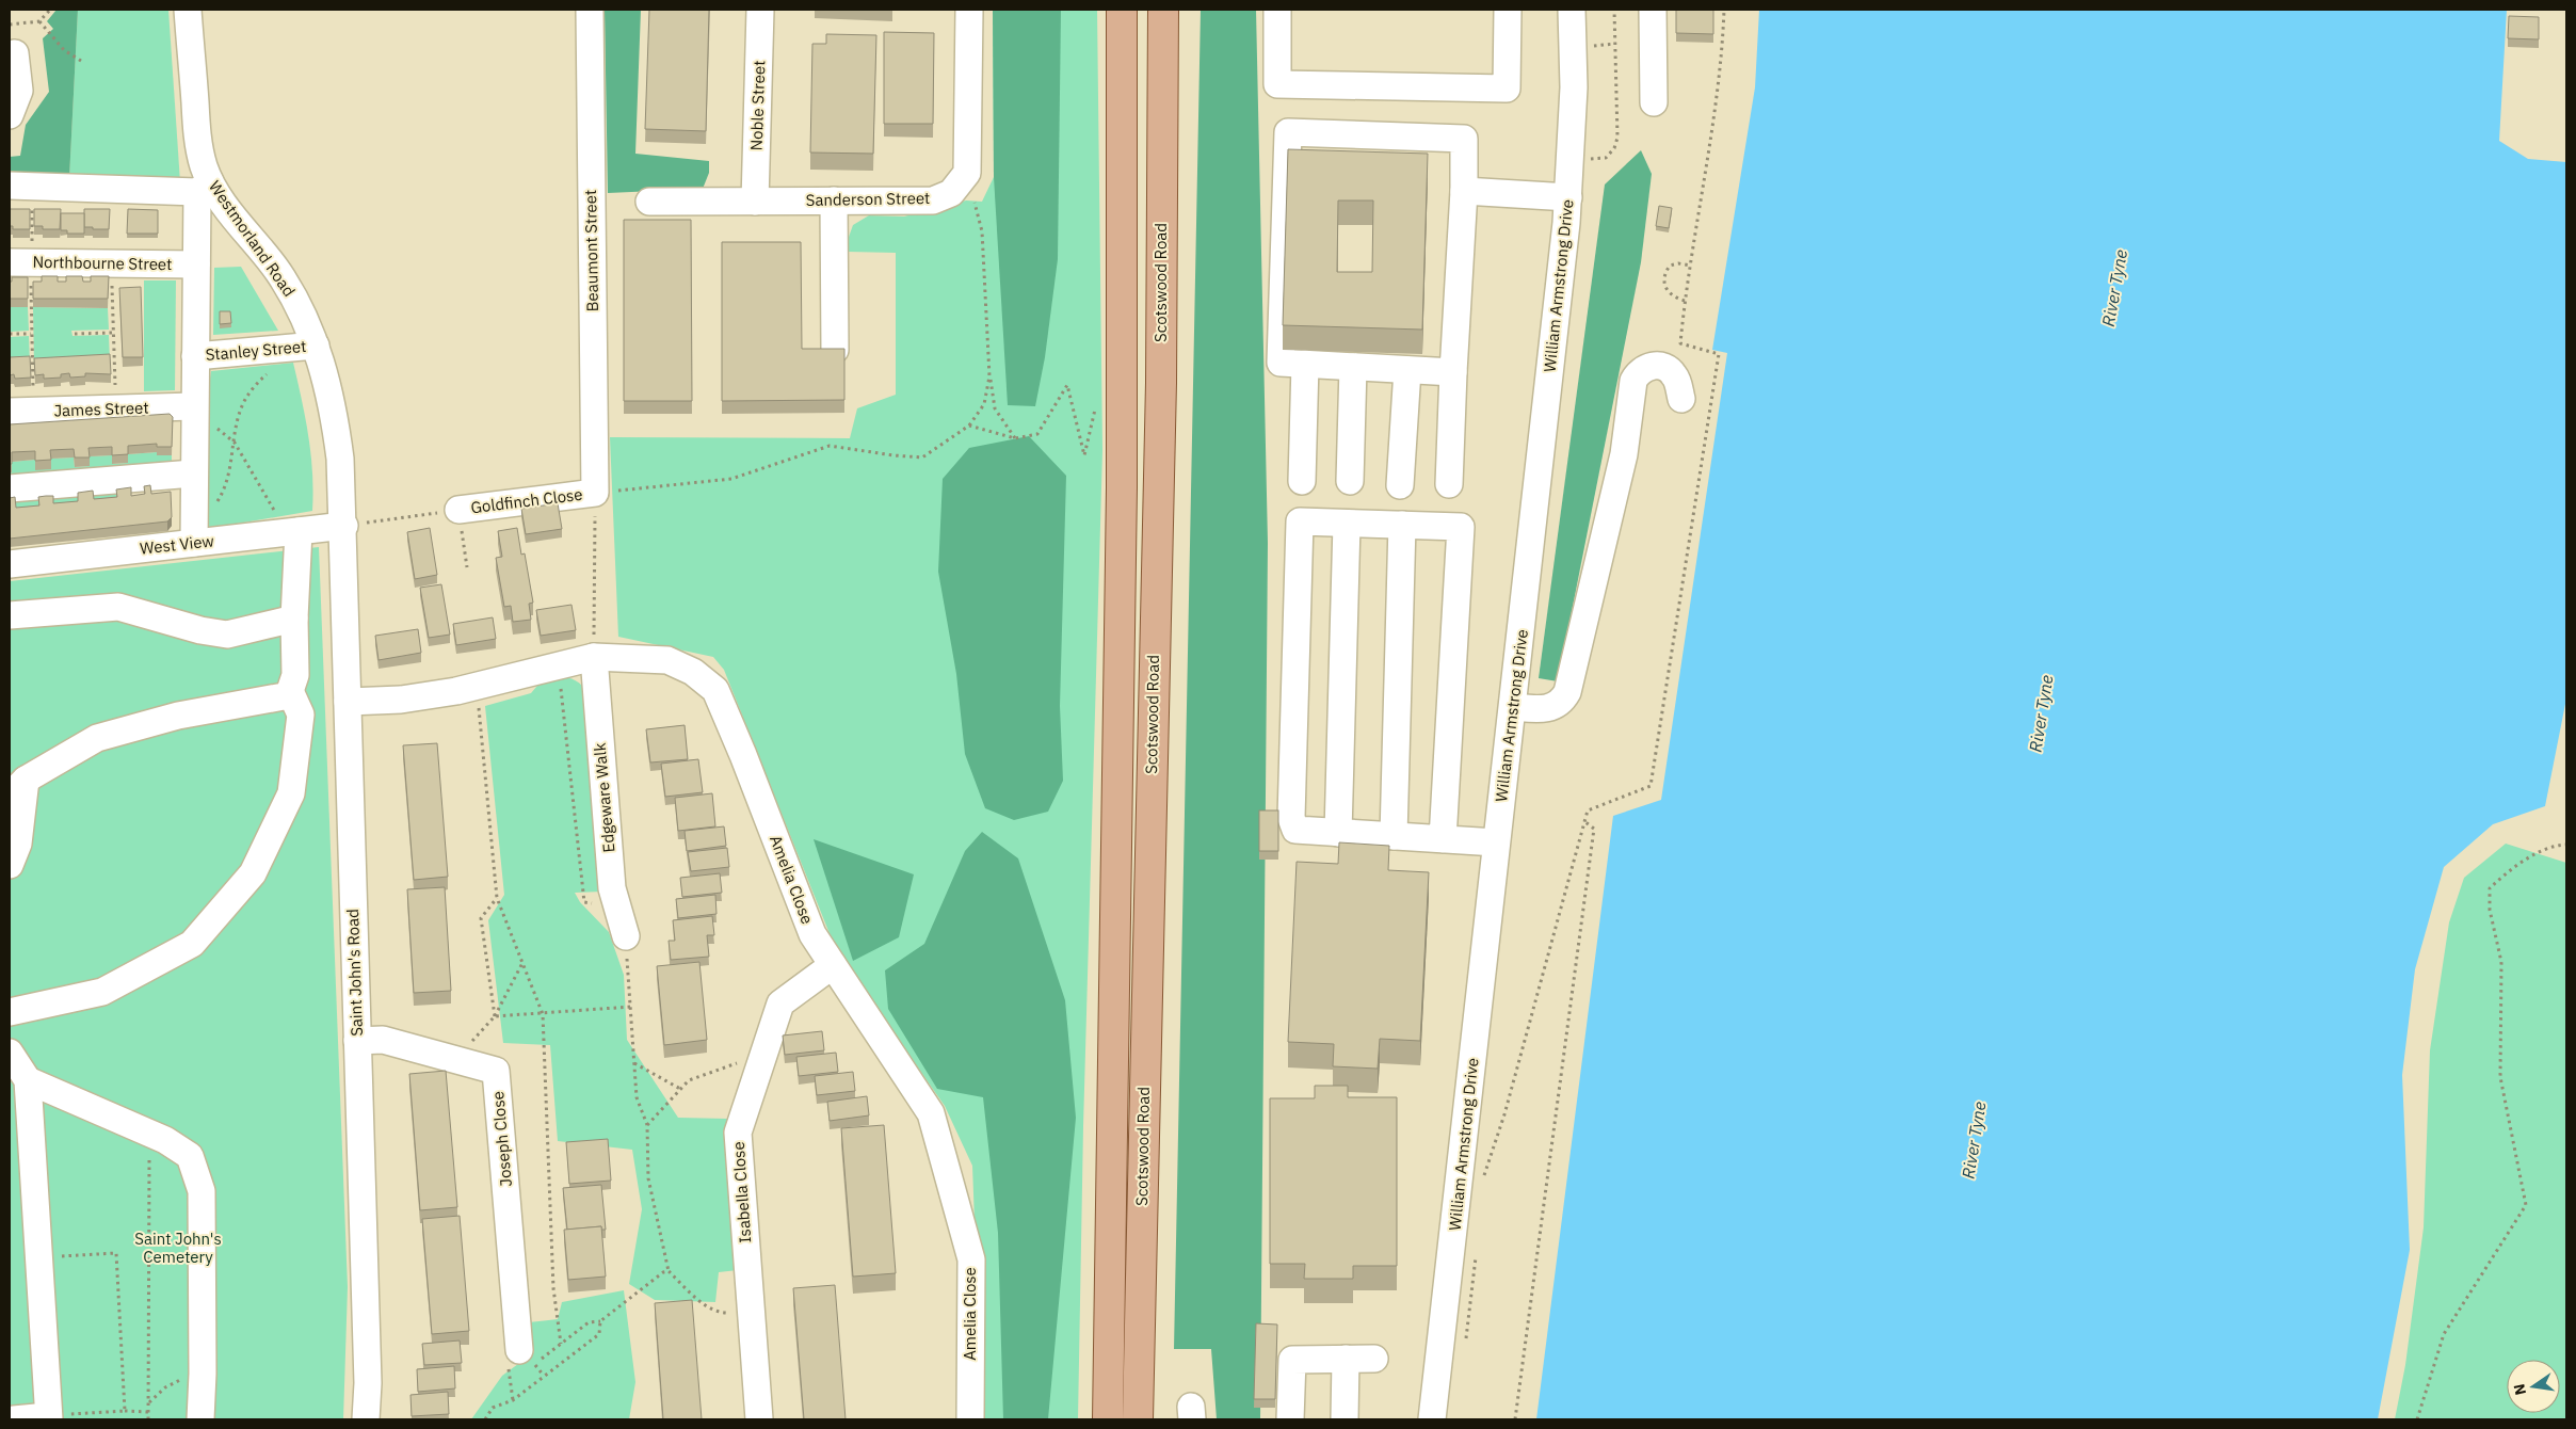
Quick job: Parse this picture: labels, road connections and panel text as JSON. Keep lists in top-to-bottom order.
{
  "streets": {
    "main road": ["Scotswood Road"],
    "street": [
      "Noble Street",
      "Sanderson Street",
      "Westmorland Road",
      "Beaumont Street",
      "Northbourne Street",
      "William Armstrong Drive",
      "Stanley Street",
      "James Street",
      "Goldfinch Close",
      "West View",
      "Edgeware Walk",
      "Amelia Close",
      "Saint John's Road",
      "Joseph Close",
      "Isabella Close"
    ]
  },
  "crossings": [
    ["Noble Street", "Sanderson Street"],
    ["Westmorland Road", "Stanley Street"],
    ["Westmorland Road", "Goldfinch Close"],
    ["Westmorland Road", "West View"],
    ["Westmorland Road", "Saint John's Road"],
    ["Beaumont Street", "Goldfinch Close"],
    ["Goldfinch Close", "West View"],
    ["Goldfinch Close", "Saint John's Road"],
    ["West View", "Saint John's Road"],
    ["Edgeware Walk", "Amelia Close"],
    ["Amelia Close", "Saint John's Road"],
    ["Amelia Close", "Isabella Close"],
    ["Saint John's Road", "Joseph Close"]
  ],
  "water": ["River Tyne"],
  "parks": ["Saint John's Cemetery"],
  "north": "left"
}
